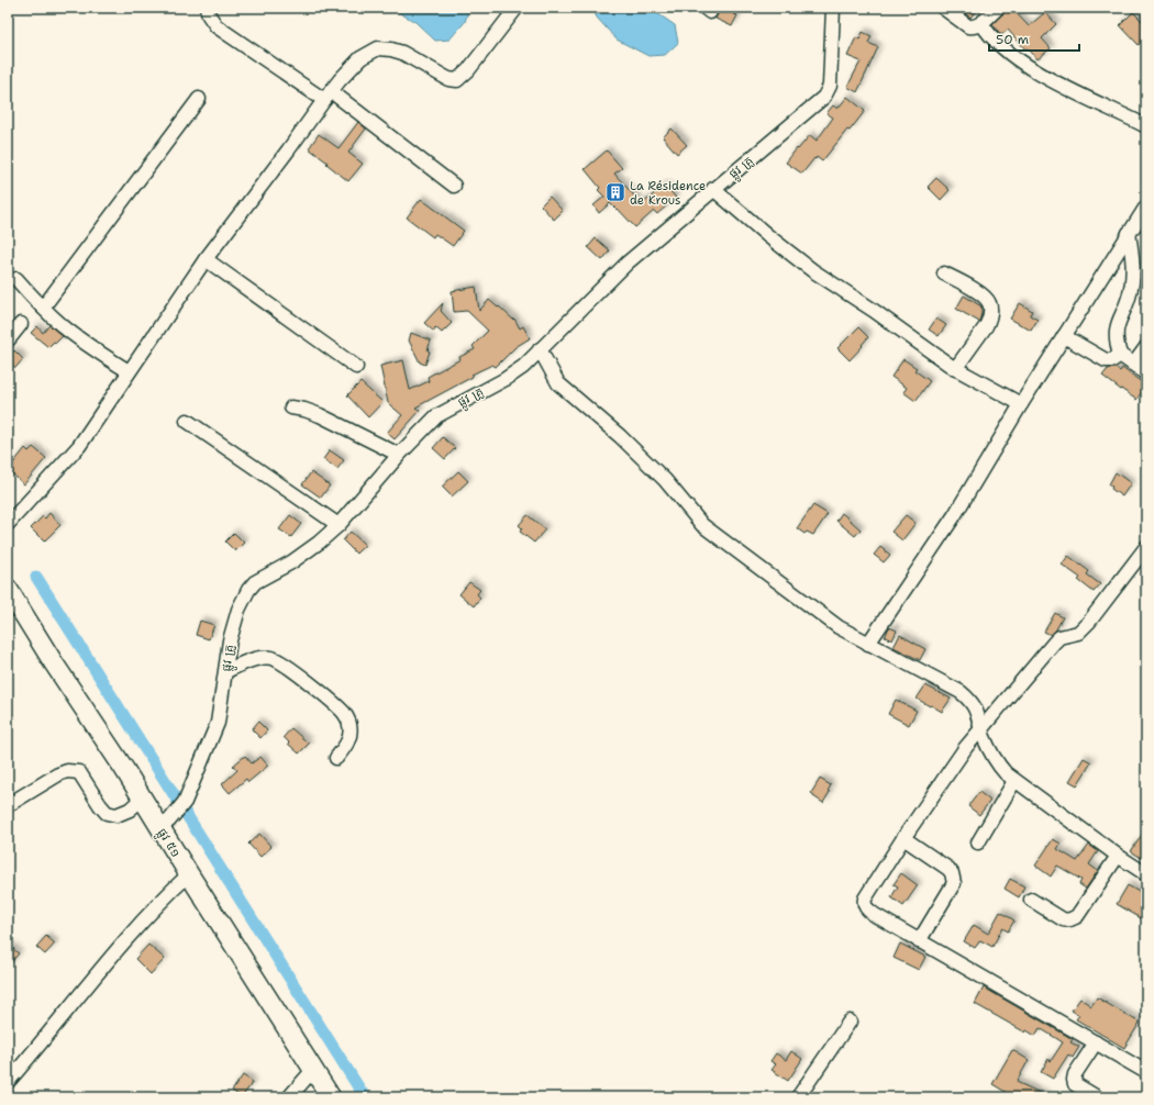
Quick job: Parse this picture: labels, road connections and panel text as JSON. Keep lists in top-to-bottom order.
{
  "streets": {
    "main road": ["ផ្លូវ ៥១"],
    "street": ["ផ្លូវ គ្រូ"]
  },
  "crossings": [
    ["ផ្លូវ គ្រូ", "ផ្លូវ ៥១"]
  ],
  "places": {
    "building": ["La Résidence de Krous"]
  },
  "scale_bar": "50 m"
}
